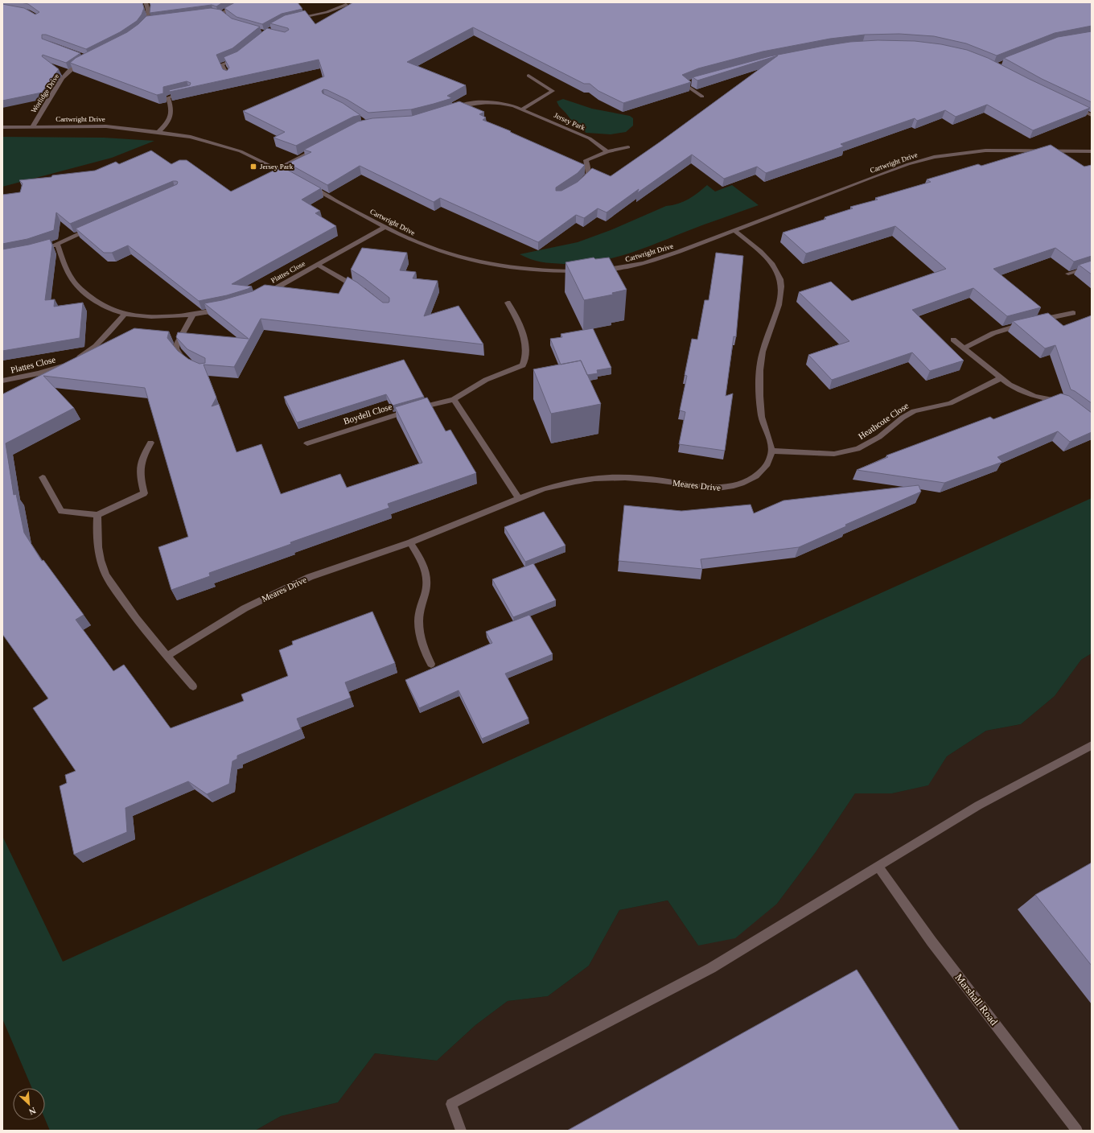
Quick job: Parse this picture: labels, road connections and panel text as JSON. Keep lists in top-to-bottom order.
{
  "streets": {
    "street": [
      "Worlidge Drive",
      "Cartwright Drive",
      "Jersey Park",
      "Plattes Close",
      "Boydell Close",
      "Heathcote Close",
      "Meares Drive",
      "Marshall Road"
    ]
  },
  "crossings": [
    ["Worlidge Drive", "Cartwright Drive"],
    ["Cartwright Drive", "Plattes Close"],
    ["Heathcote Close", "Meares Drive"]
  ],
  "places": {
    "transit": ["Jersey Park"]
  },
  "north": "bottom right"
}
